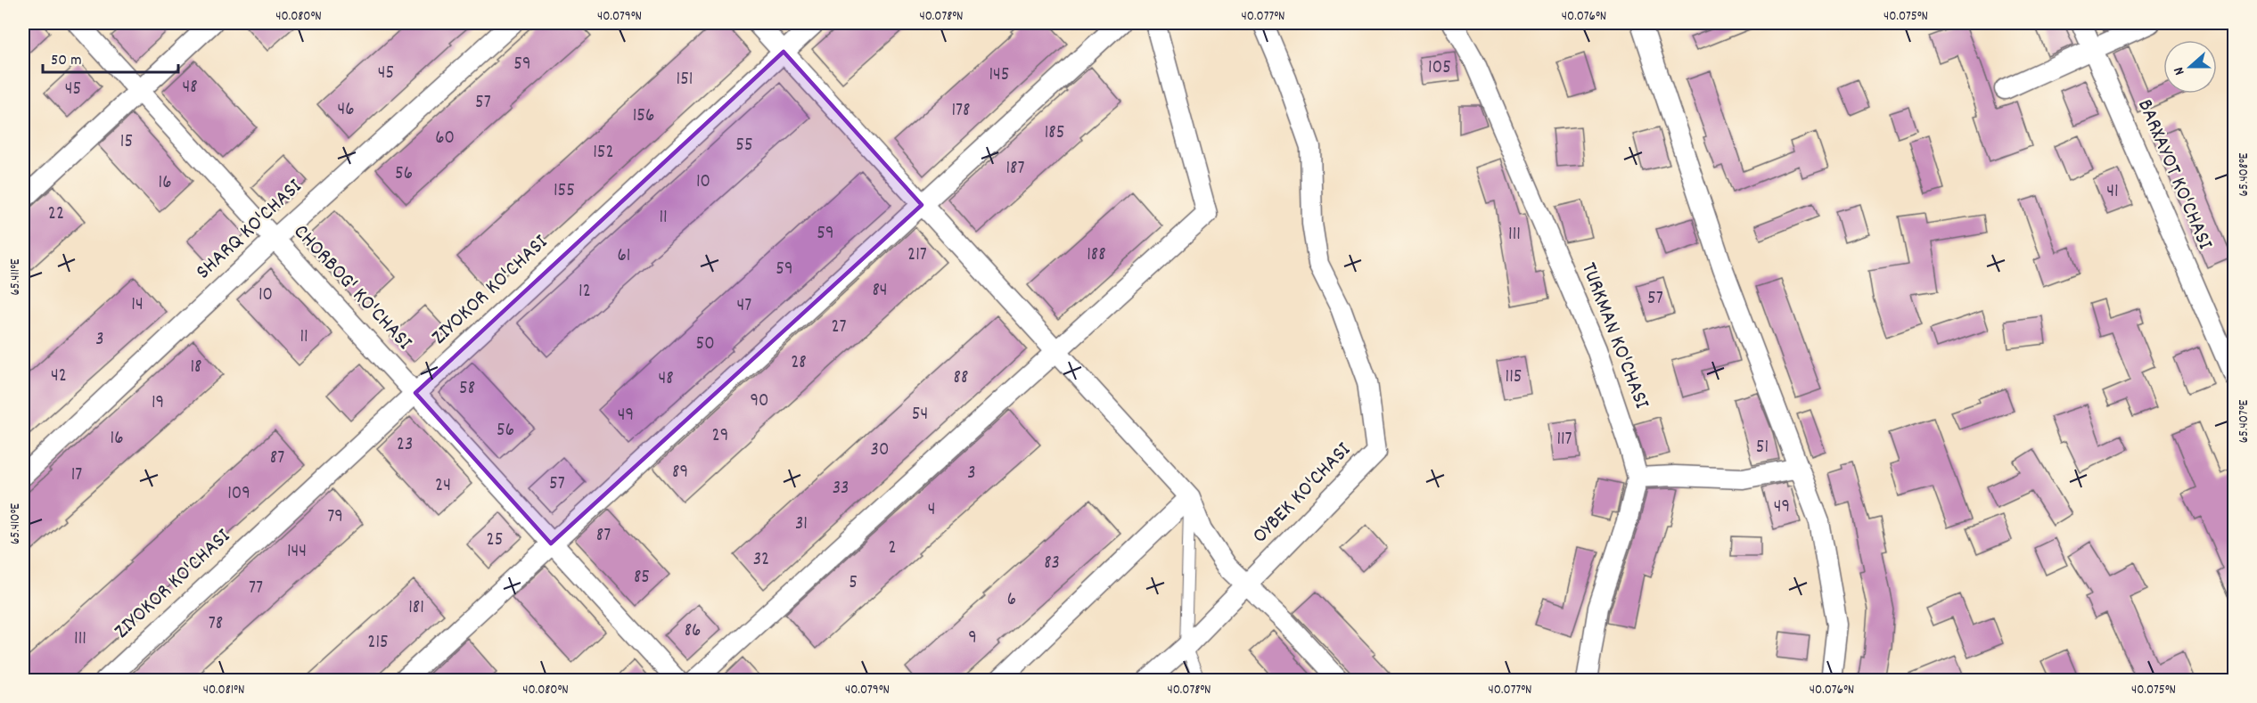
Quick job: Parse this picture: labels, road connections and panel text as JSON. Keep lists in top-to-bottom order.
{
  "streets": {
    "street": [
      "BARXAYOT KO'CHASI",
      "SHARQ KO'CHASI",
      "CHORBOG' KO'CHASI",
      "ZIYOKOR KO'CHASI",
      "TURKMAN KO'CHASI",
      "OYBEK KO'CHASI"
    ]
  },
  "crossings": [
    ["SHARQ KO'CHASI", "CHORBOG' KO'CHASI"],
    ["CHORBOG' KO'CHASI", "ZIYOKOR KO'CHASI"]
  ],
  "house_numbers": [
    "59",
    "105",
    "45",
    "145",
    "151",
    "48",
    "45",
    "57",
    "46",
    "178",
    "156",
    "185",
    "60",
    "15",
    "55",
    "152",
    "187",
    "56",
    "10",
    "16",
    "155",
    "41",
    "22",
    "11",
    "59",
    "111",
    "217",
    "188",
    "61",
    "59",
    "84",
    "12",
    "10",
    "57",
    "14",
    "47",
    "27",
    "11",
    "3",
    "50",
    "28",
    "18",
    "42",
    "115",
    "88",
    "48",
    "58",
    "90",
    "19",
    "54",
    "49",
    "56",
    "29",
    "16",
    "117",
    "23",
    "51",
    "30",
    "87",
    "89",
    "3",
    "17",
    "57",
    "24",
    "33",
    "109",
    "49",
    "4",
    "79",
    "31",
    "87",
    "25",
    "2",
    "144",
    "32",
    "83",
    "85",
    "5",
    "77",
    "6",
    "181",
    "78",
    "86",
    "9",
    "111",
    "215"
  ],
  "scale_bar": "50 m",
  "north": "left",
  "coordinates": [
    "40.080°N",
    "40.079°N",
    "40.078°N",
    "40.077°N",
    "40.076°N",
    "40.075°N",
    "65.408°E",
    "65.411°E",
    "65.407°E",
    "65.410°E",
    "40.081°N"
  ]
}
